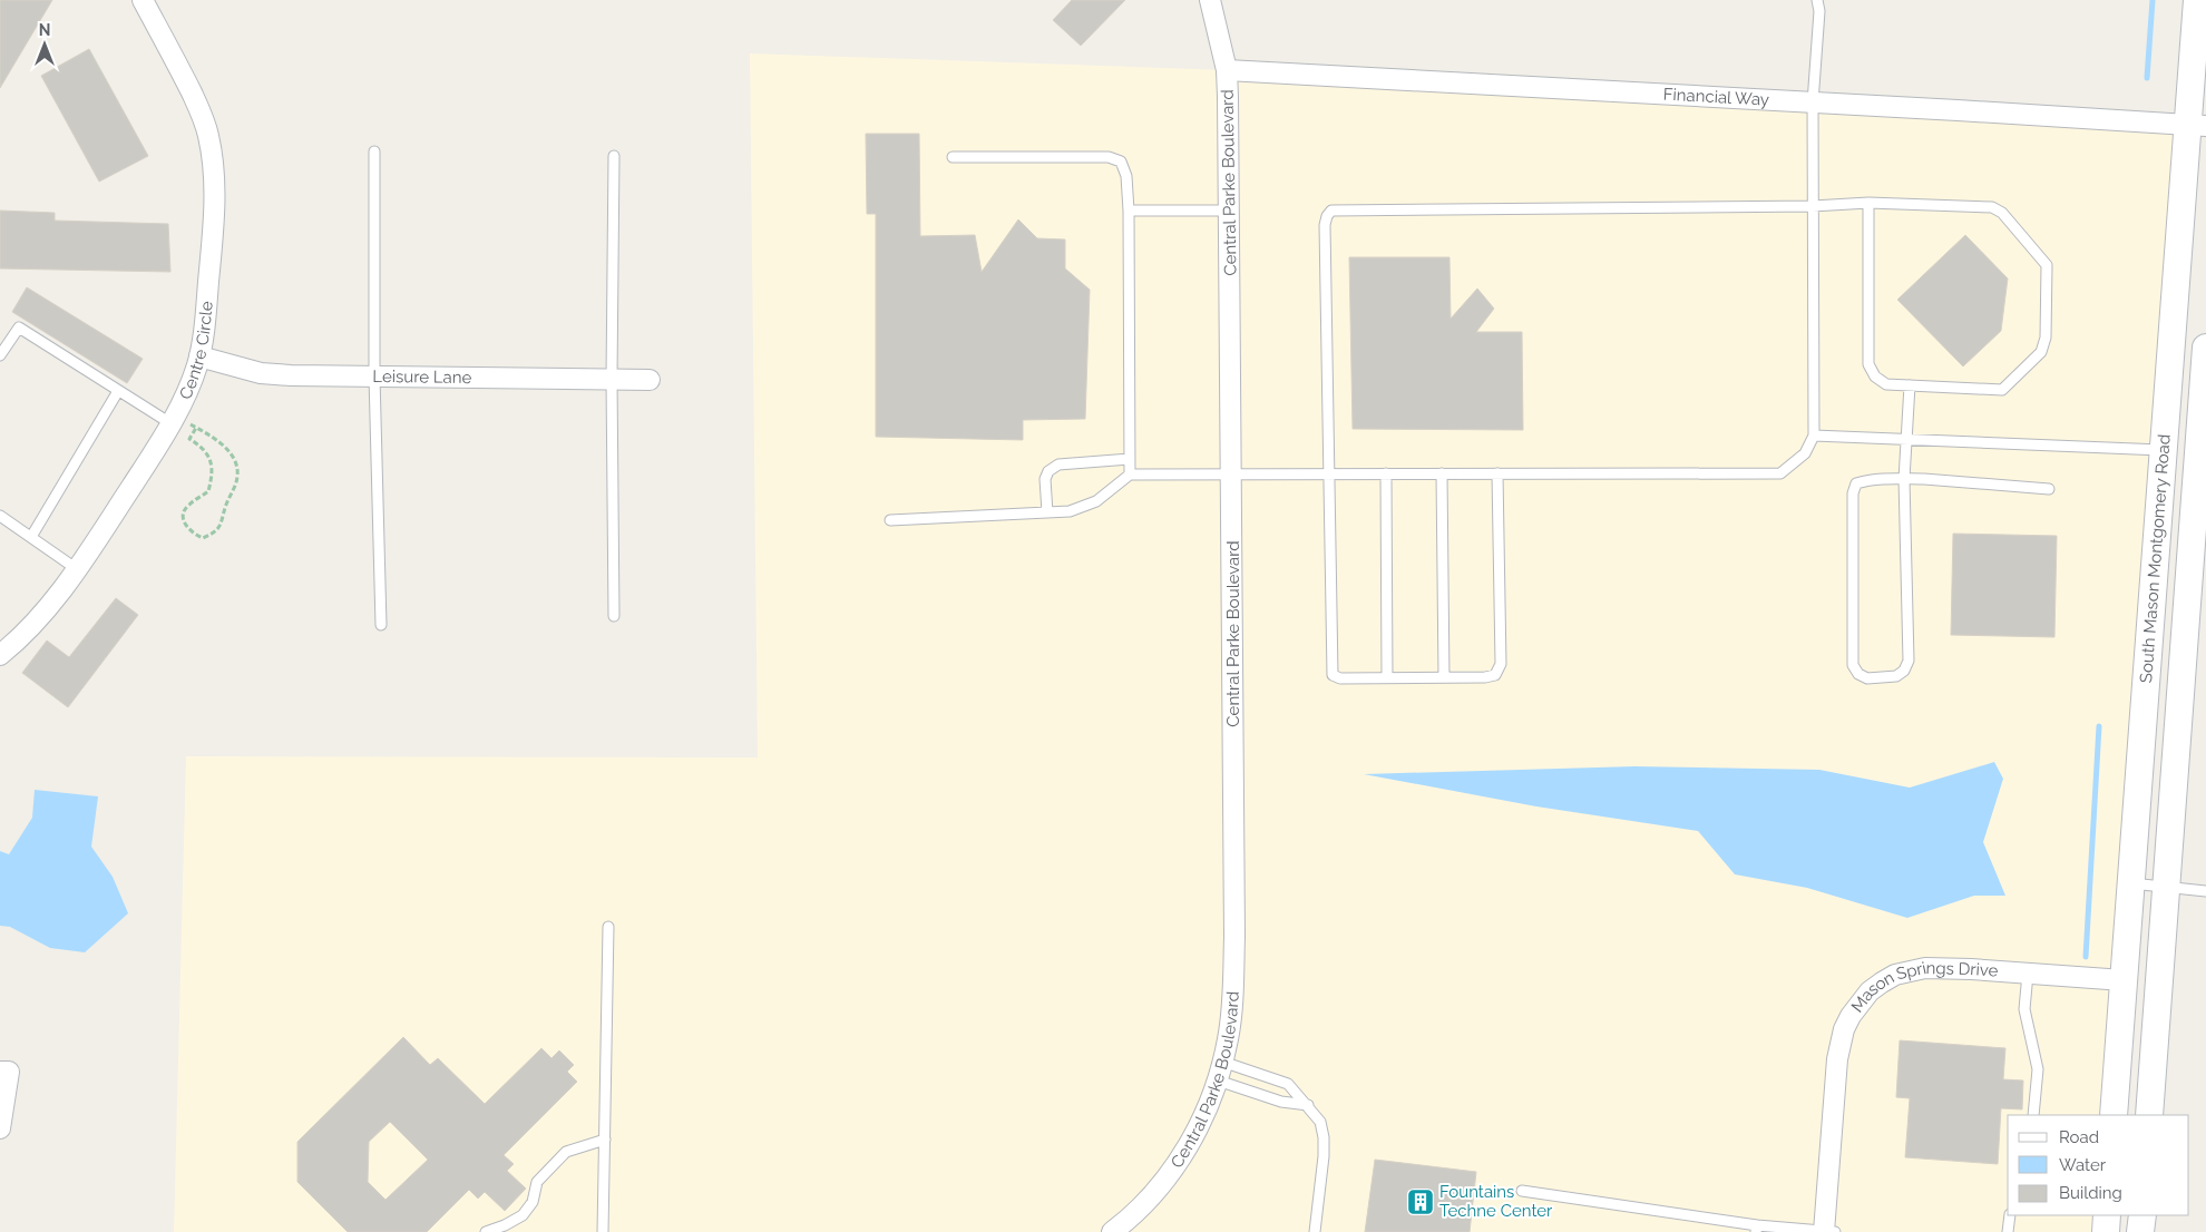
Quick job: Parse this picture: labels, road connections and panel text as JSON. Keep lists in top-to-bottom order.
{
  "streets": {
    "main road": ["South Mason Montgomery Road"],
    "street": [
      "Financial Way",
      "Central Parke Boulevard",
      "Centre Circle",
      "Leisure Lane",
      "Mason Springs Drive"
    ]
  },
  "crossings": [
    ["Financial Way", "Central Parke Boulevard"],
    ["Financial Way", "South Mason Montgomery Road"],
    ["Centre Circle", "Leisure Lane"],
    ["South Mason Montgomery Road", "Mason Springs Drive"]
  ],
  "places": {
    "building": ["Fountains Techne Center"]
  },
  "legend": ["Road", "Water", "Building"],
  "north": "top"
}
